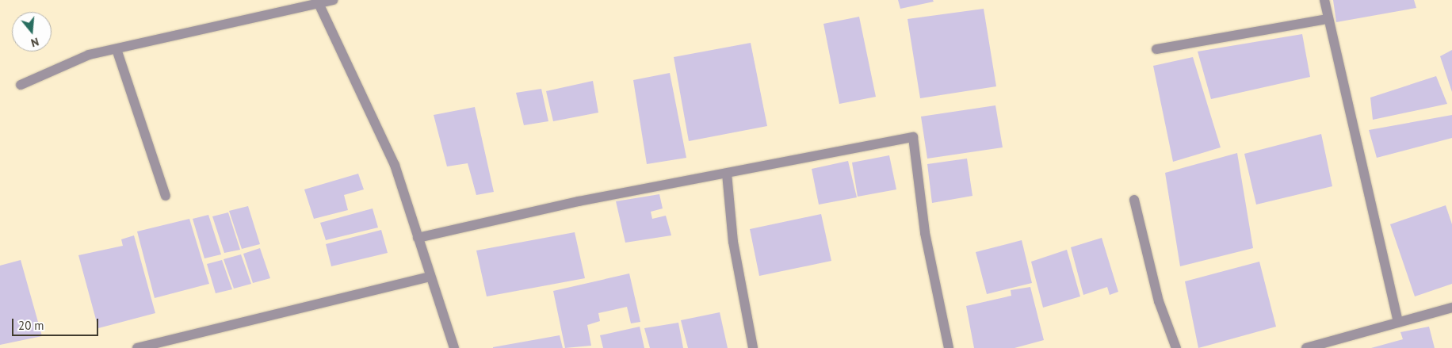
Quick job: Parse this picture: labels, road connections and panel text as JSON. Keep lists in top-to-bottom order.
{
  "scale_bar": "20 m",
  "north": "bottom"
}
